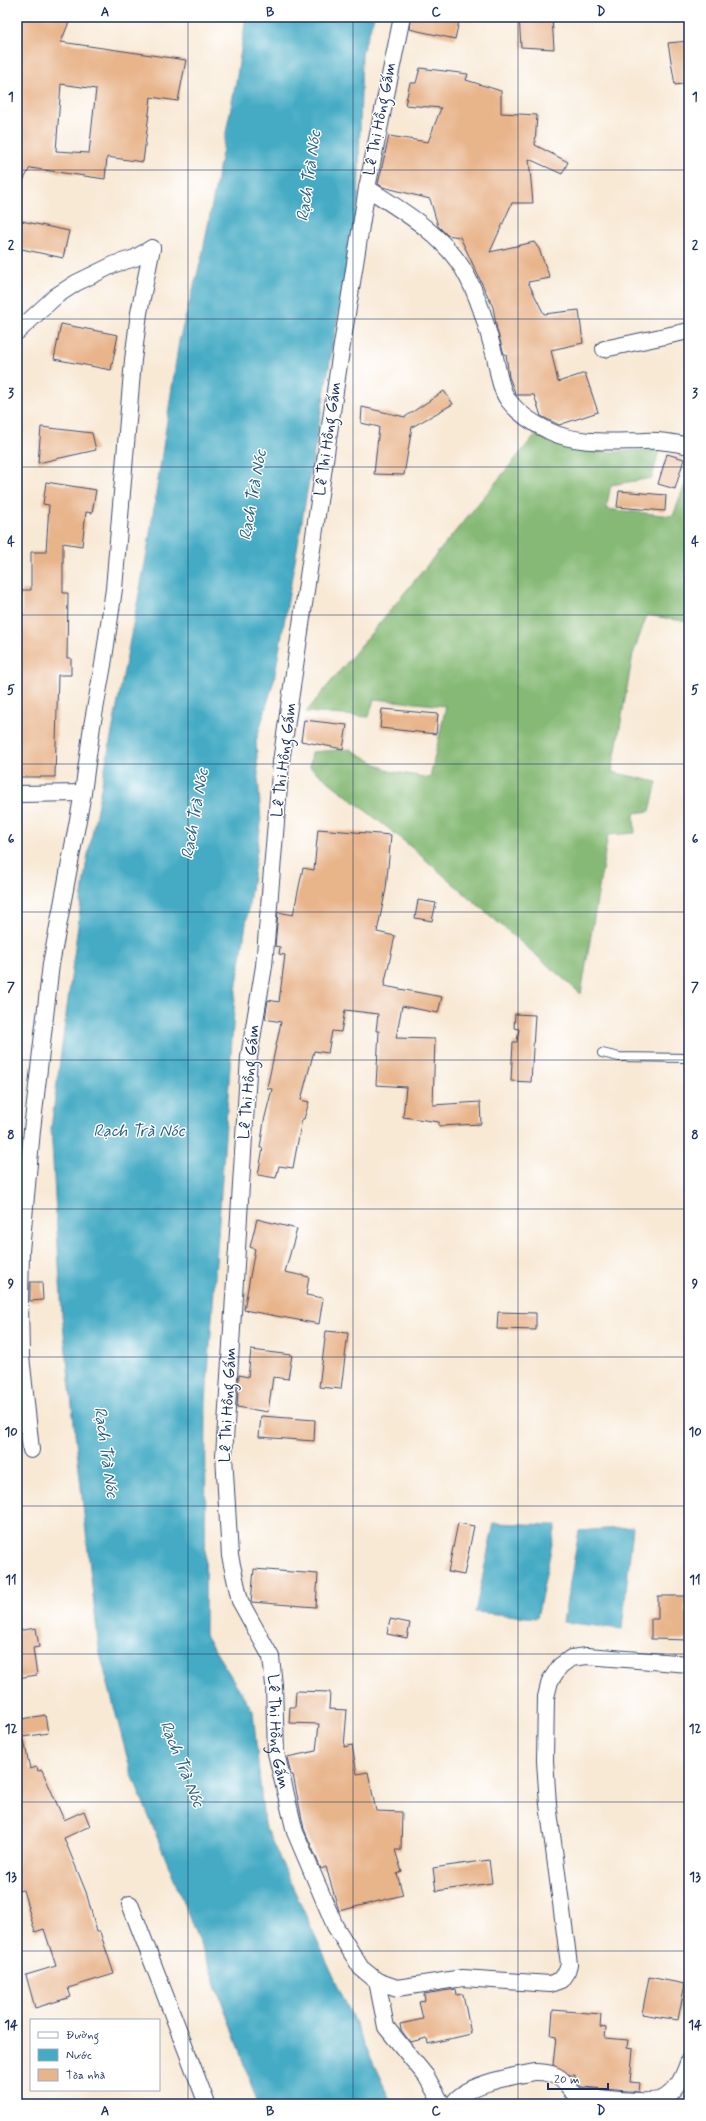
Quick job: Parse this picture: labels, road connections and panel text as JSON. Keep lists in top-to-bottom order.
{
  "streets": {
    "street": ["Lê Thị Hồng Gấm"]
  },
  "water": ["Rạch Trà Nóc"],
  "legend": ["Đường", "Nước", "Tòa nhà"],
  "scale_bar": "20 m",
  "grid": {
    "columns": [
      "A",
      "B",
      "C",
      "D"
    ],
    "rows": [
      "1",
      "2",
      "3",
      "4",
      "5",
      "6",
      "7",
      "8",
      "9",
      "10",
      "11",
      "12",
      "13",
      "14"
    ]
  }
}
